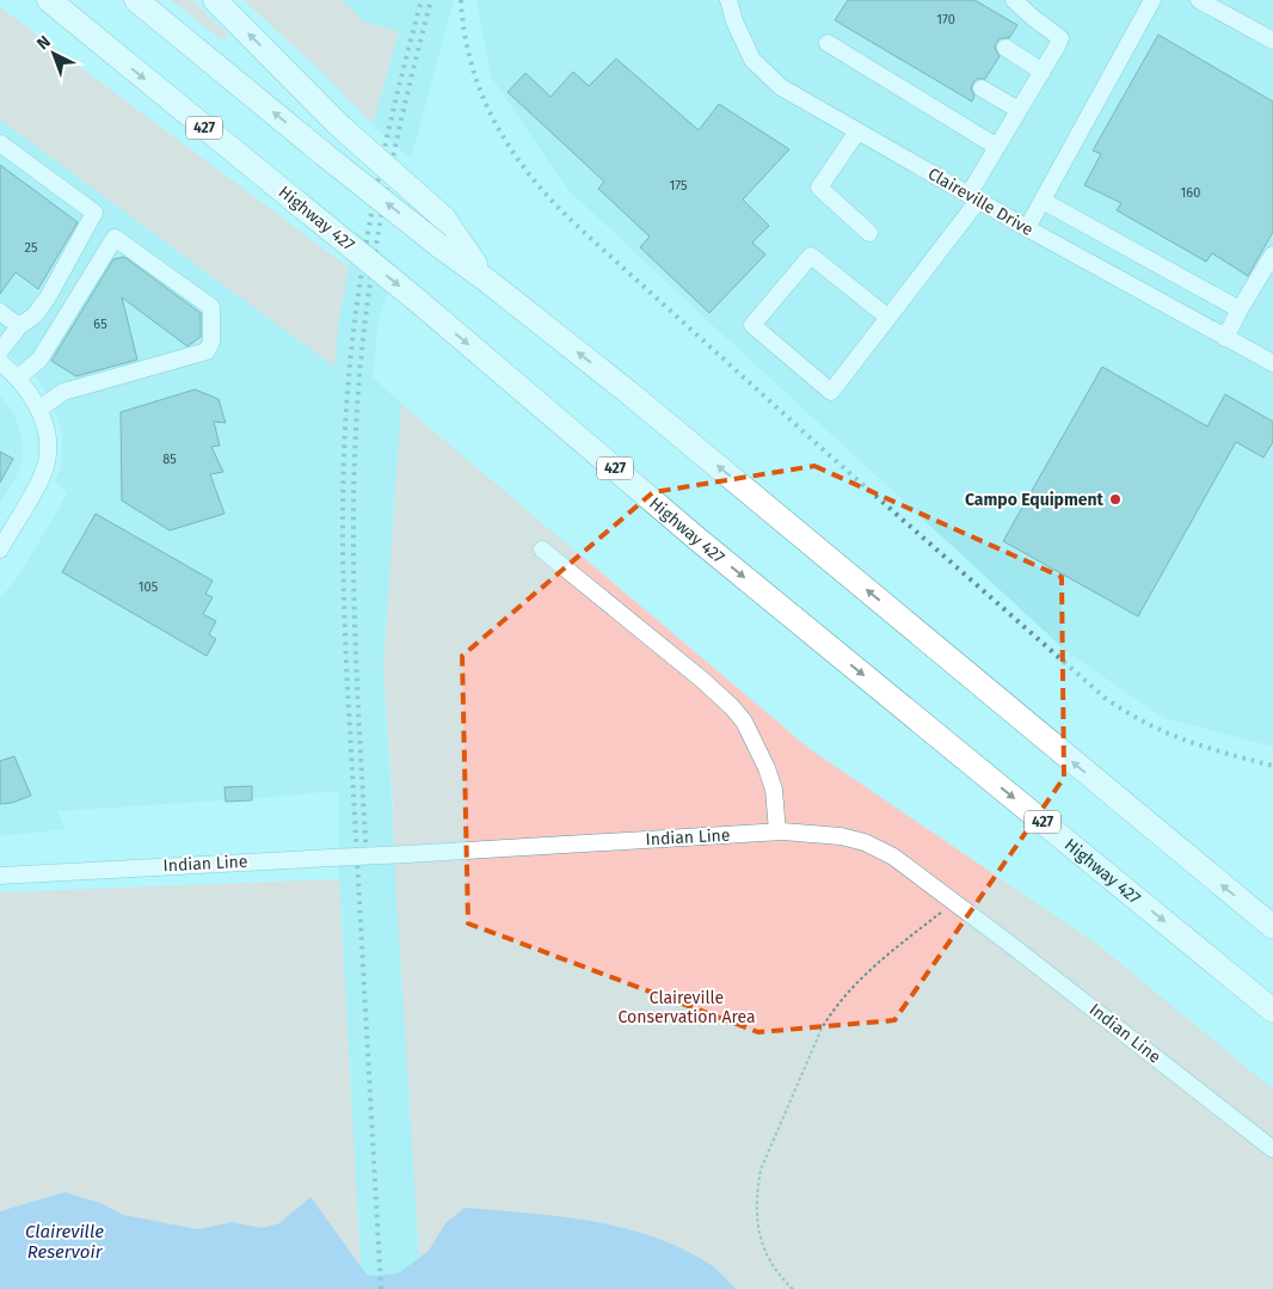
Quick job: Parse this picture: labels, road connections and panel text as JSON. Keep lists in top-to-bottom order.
{
  "streets": {
    "highway": ["427", "Highway 427"],
    "street": ["Claireville Drive", "Indian Line"]
  },
  "water": ["Claireville Reservoir"],
  "parks": ["Claireville Conservation Area"],
  "places": ["Campo Equipment"],
  "house_numbers": [
    "170",
    "175",
    "160",
    "25",
    "65",
    "85",
    "105"
  ],
  "north": "top left"
}
